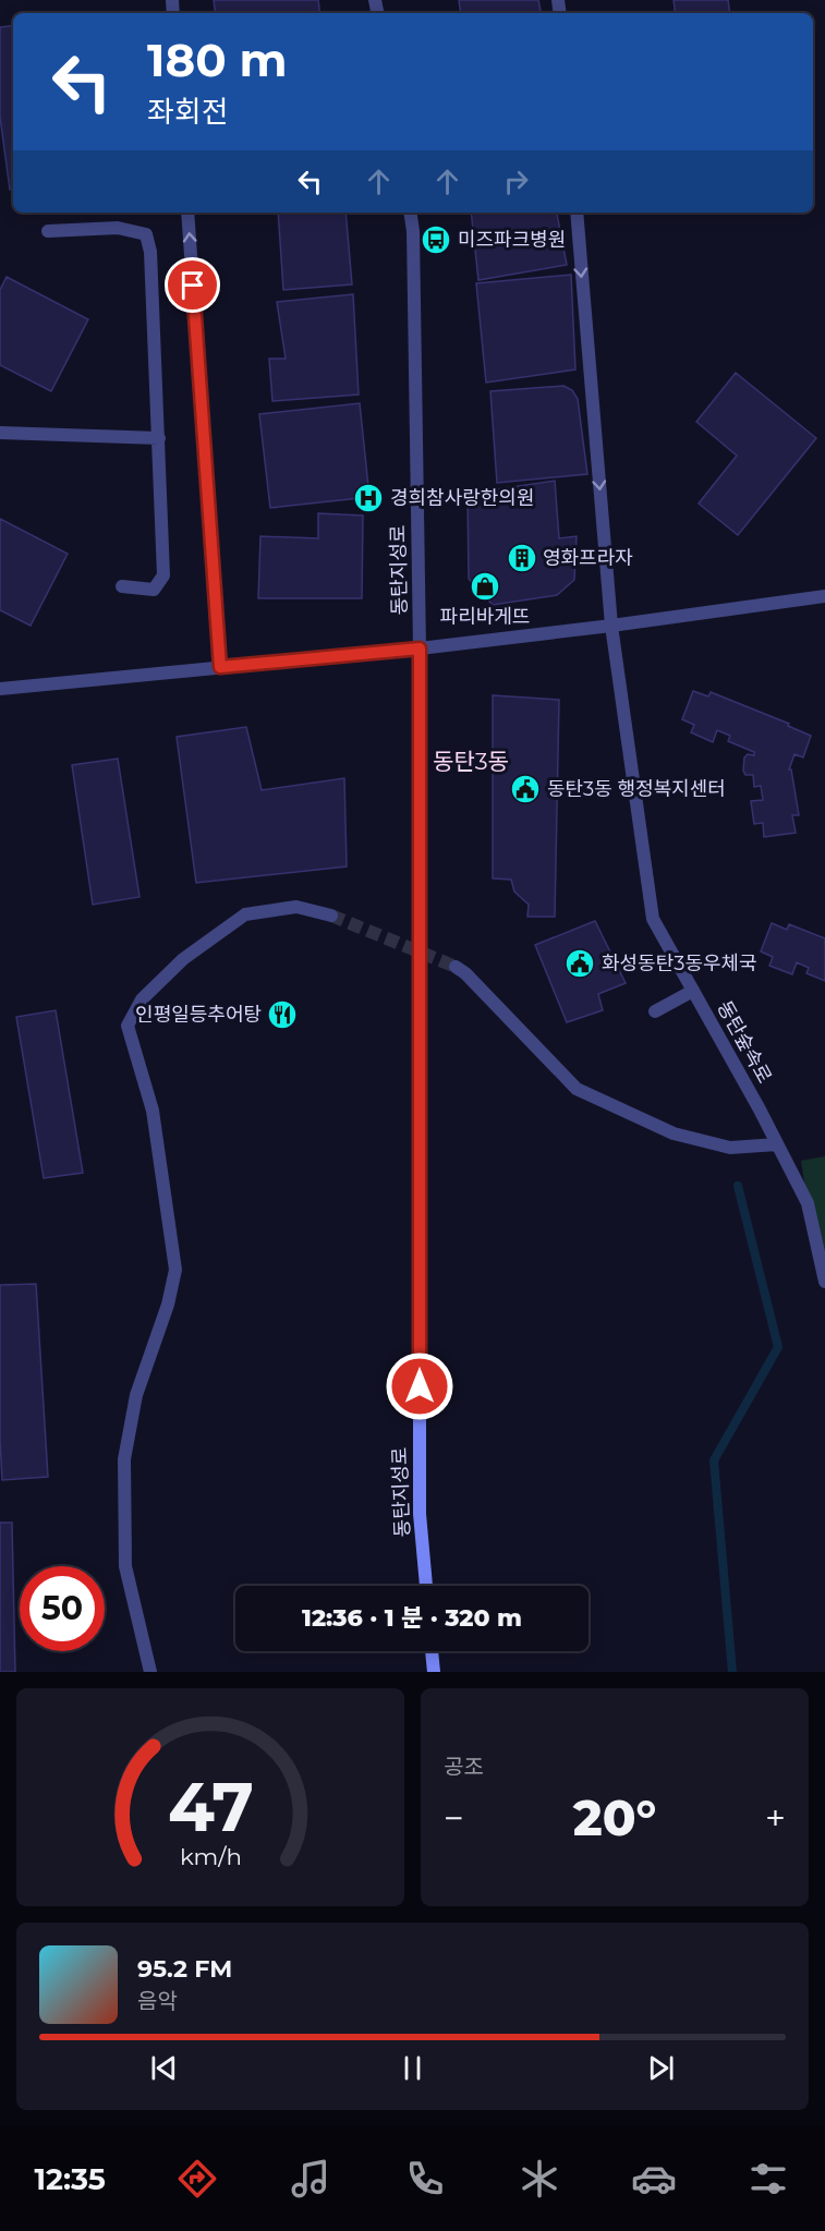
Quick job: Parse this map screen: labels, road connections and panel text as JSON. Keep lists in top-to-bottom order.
{
  "streets": {
    "main road": ["동탄지성로"],
    "street": ["동탄숲속로"]
  },
  "one_way": ["동탄숲속로"],
  "districts": ["동탄3동"],
  "places": {
    "bus stop": ["미즈파크병원"],
    "hospital": ["경희참사랑한의원"],
    "building": ["영화프라자"],
    "shop": ["파리바게뜨"],
    "public building": ["동탄3동 행정복지센터", "화성동탄3동우체국"],
    "restaurant": ["인평일등추어탕"]
  },
  "page": {
    "turn": ["180 m", "좌회전"],
    "limit": "50",
    "trip": "12:36 · 1 분 · 320 m",
    "tile": "공조",
    "heat": ["−", "20°", "+"],
    "song": ["95.2 FM", "음악"],
    "tabs": "12:35",
    "gauge": ["47", "km/h"]
  }
}
